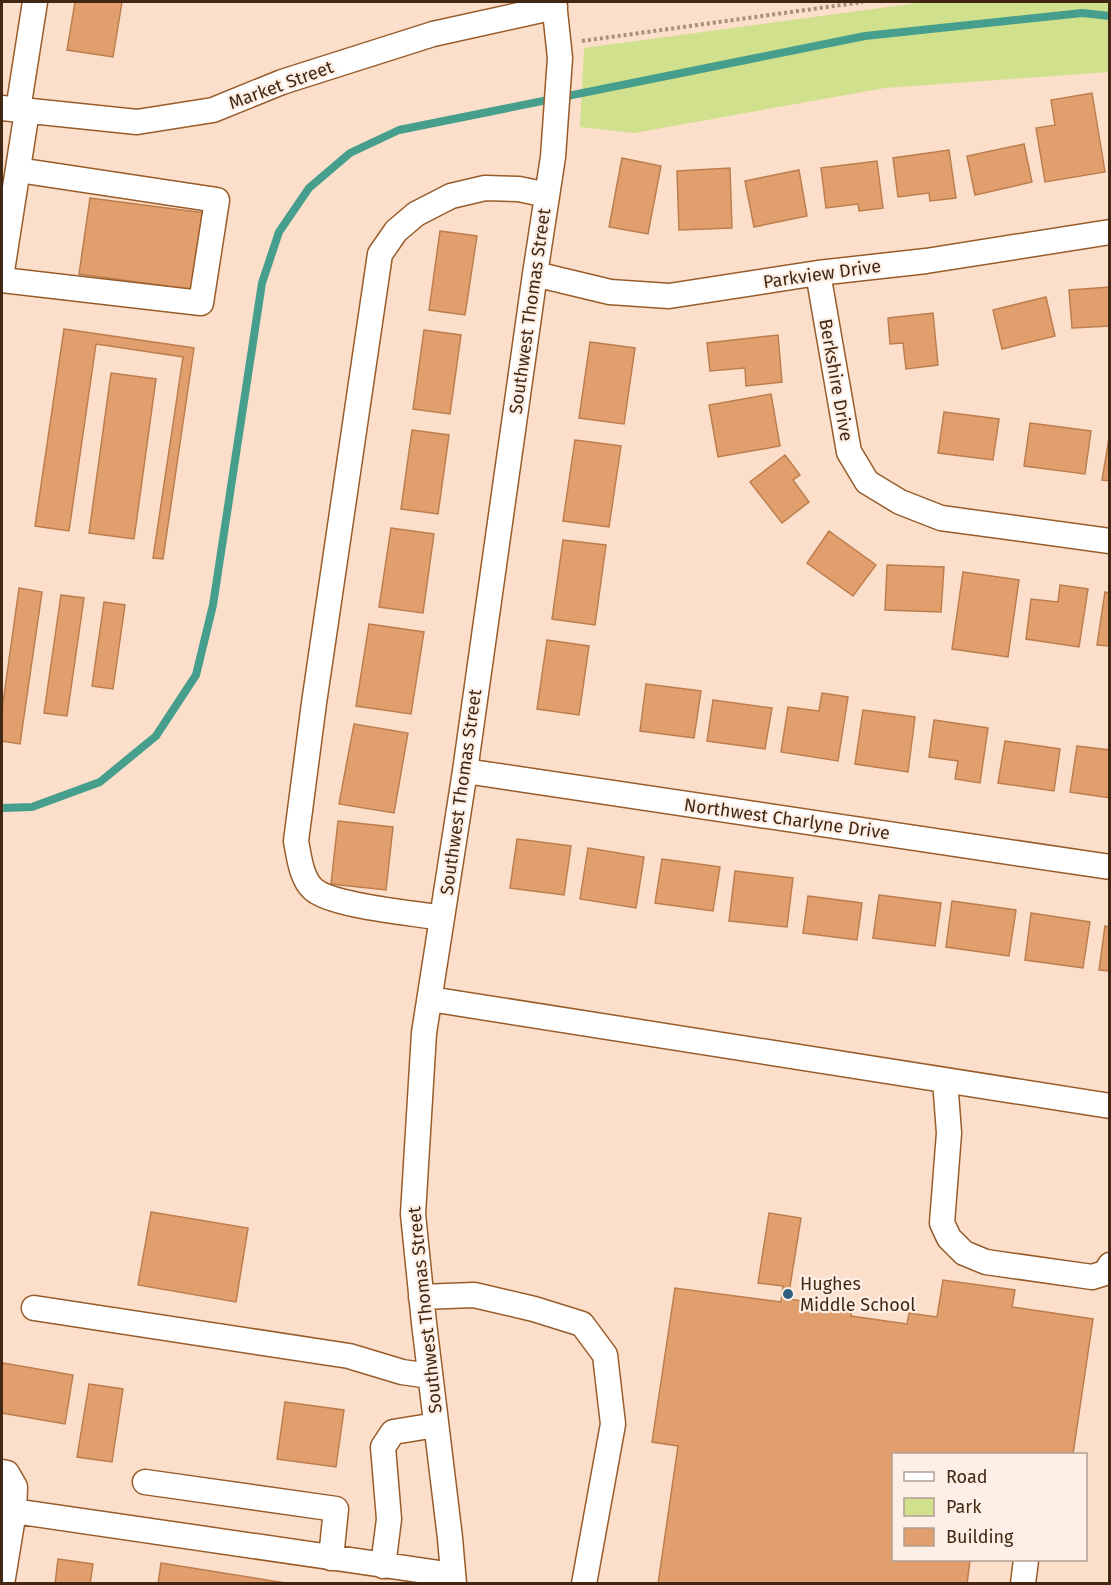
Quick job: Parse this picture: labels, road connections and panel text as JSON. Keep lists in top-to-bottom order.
{
  "streets": {
    "street": [
      "Market Street",
      "Parkview Drive",
      "Southwest Thomas Street",
      "Berkshire Drive",
      "Northwest Charlyne Drive"
    ]
  },
  "crossings": [
    ["Market Street", "Southwest Thomas Street"],
    ["Parkview Drive", "Southwest Thomas Street"],
    ["Parkview Drive", "Berkshire Drive"],
    ["Southwest Thomas Street", "Northwest Charlyne Drive"]
  ],
  "places": ["Hughes Middle School"],
  "legend": ["Road", "Park", "Building"]
}
